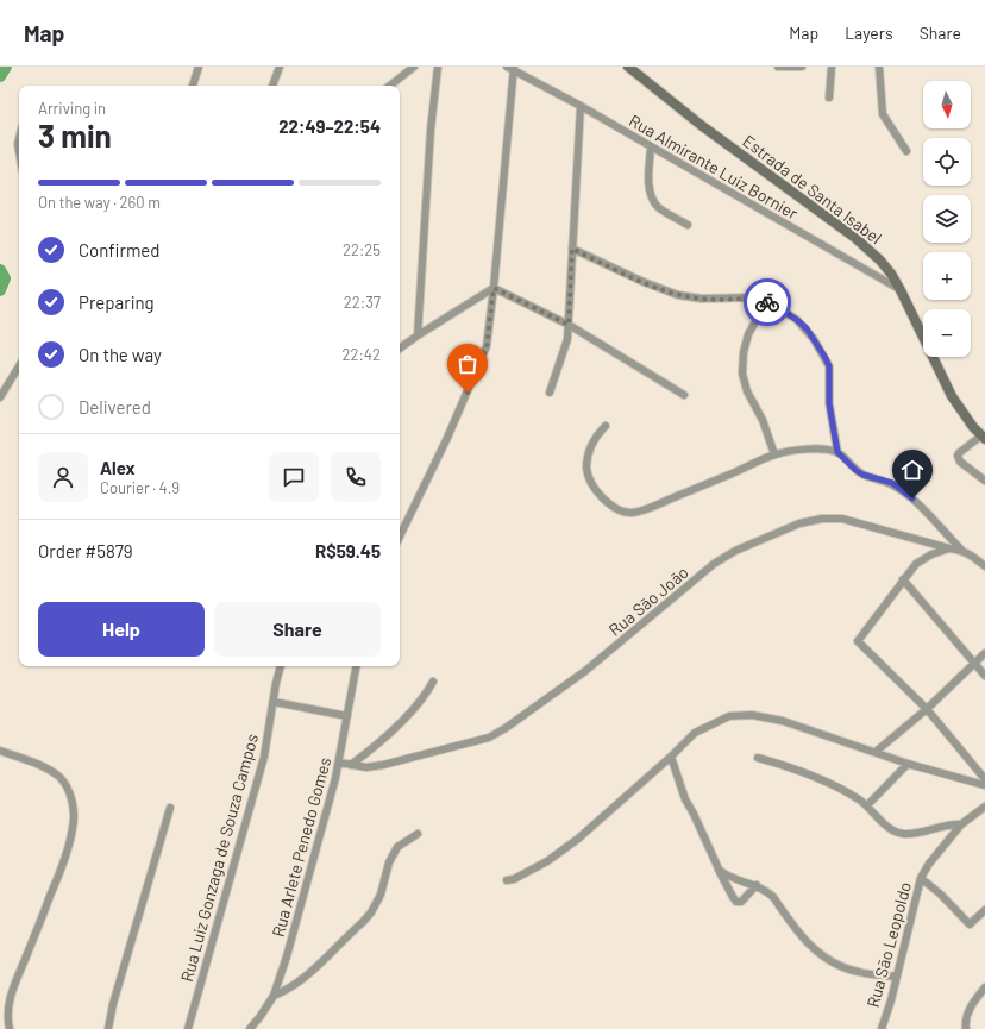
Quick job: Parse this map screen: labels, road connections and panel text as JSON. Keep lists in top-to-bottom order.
{
  "streets": {
    "main road": ["Estrada de Santa Isabel"],
    "street": [
      "Rua Almirante Luiz Bornier",
      "Rua São João",
      "Rua Arlete Penedo Gomes",
      "Rua Luiz Gonzaga de Souza Campos",
      "Rua São Leopoldo"
    ]
  },
  "crossings": [
    ["Rua Almirante Luiz Bornier", "Estrada de Santa Isabel"],
    ["Rua São João", "Rua Arlete Penedo Gomes"]
  ],
  "north": "bottom",
  "page": {
    "header": "Map",
    "nav": ["Map", "Layers", "Share"],
    "map_buttons": ["+", "−"],
    "heading": ["3 min", "Arriving in", "22:49–22:54"],
    "panel": [
      "Alex",
      "Courier · 4.9",
      "Order #5879",
      "R$59.45"
    ],
    "bar": "On the way · 260 m",
    "list": [
      ["Confirmed", "22:25"],
      ["Preparing", "22:37"],
      ["On the way", "22:42"],
      "Delivered"
    ],
    "buttons": ["Help", "Share"]
  }
}
